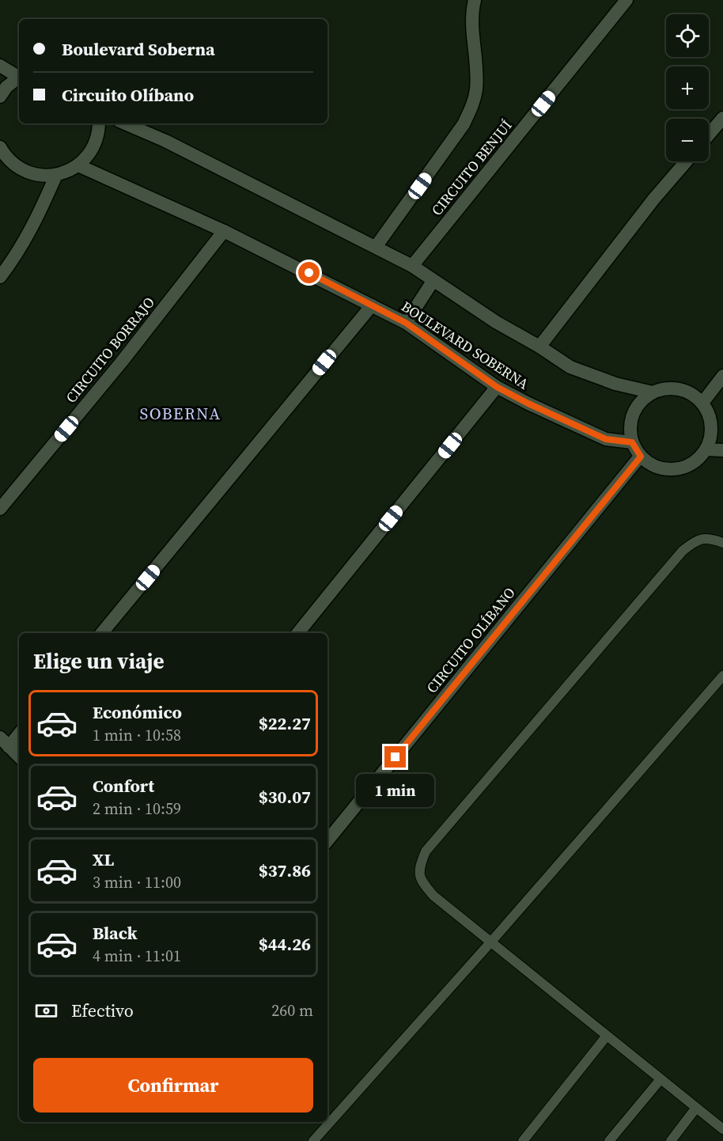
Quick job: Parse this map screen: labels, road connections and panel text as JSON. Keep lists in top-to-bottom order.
{
  "streets": {
    "street": [
      "CIRCUITO BENJUÍ",
      "BOULEVARD SOBERNA",
      "CIRCUITO BORRAJO",
      "CIRCUITO OLÍBANO"
    ]
  },
  "crossings": [
    ["BOULEVARD SOBERNA", "CIRCUITO BORRAJO"],
    ["BOULEVARD SOBERNA", "CIRCUITO OLÍBANO"]
  ],
  "districts": ["SOBERNA"],
  "page": {
    "map_buttons": ["+", "−"],
    "banner": ["Boulevard Soberna", "Circuito Olíbano"],
    "heading": "Elige un viaje",
    "list": [
      {
        "name": "Económico",
        "note": "1 min · 10:58",
        "value": "$22.27"
      },
      {
        "name": "Confort",
        "note": "2 min · 10:59",
        "value": "$30.07"
      },
      {
        "name": "XL",
        "note": "3 min · 11:00",
        "value": "$37.86"
      },
      {
        "name": "Black",
        "note": "4 min · 11:01",
        "value": "$44.26"
      }
    ],
    "bubble": "1 min",
    "pay": ["Efectivo", "260 m"],
    "buttons": "Confirmar"
  }
}
